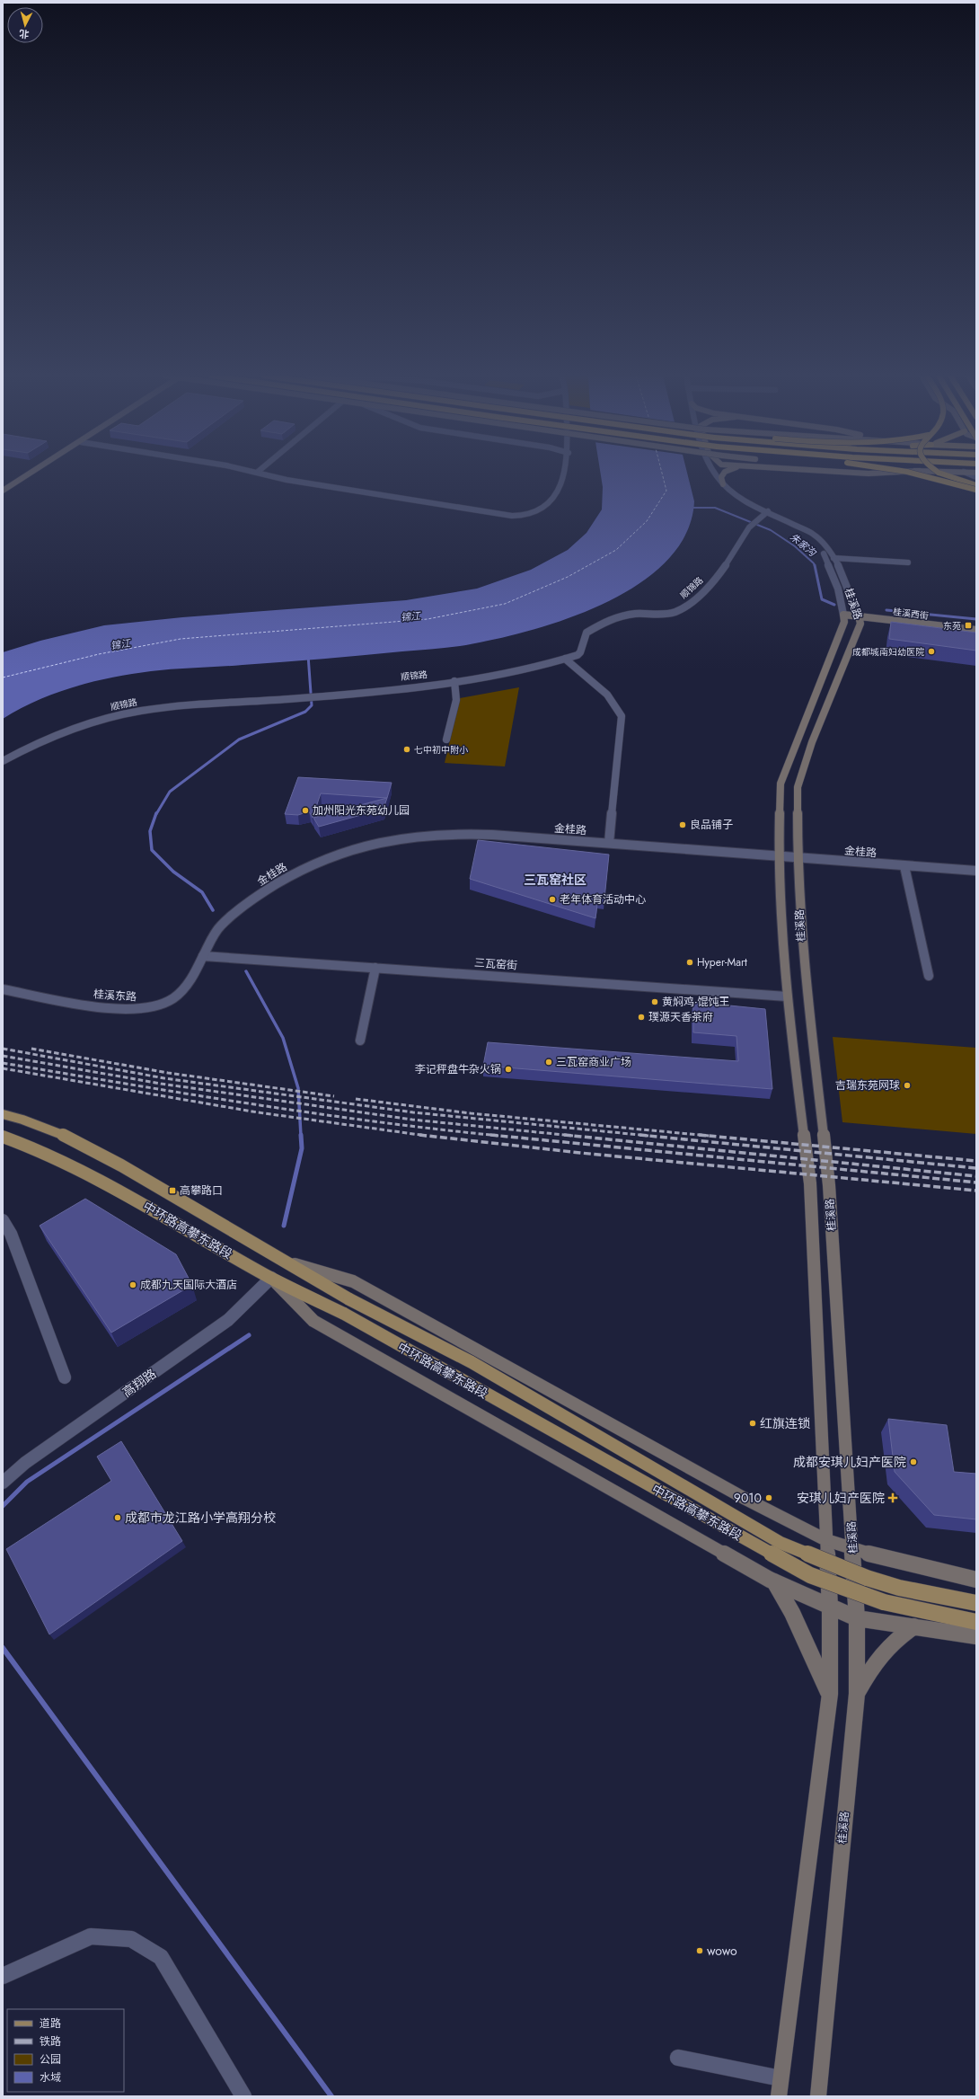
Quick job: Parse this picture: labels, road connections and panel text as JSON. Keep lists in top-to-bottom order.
{
  "streets": {
    "main road": ["桂溪路", "桂溪西街", "中环路高攀东路段"],
    "street": [
      "顺锦路",
      "金桂路",
      "三瓦窑街",
      "桂溪东路",
      "高翔路"
    ]
  },
  "crossings": [
    ["顺锦路", "桂溪路"],
    ["桂溪路", "桂溪西街"],
    ["桂溪路", "金桂路"],
    ["桂溪路", "三瓦窑街"],
    ["金桂路", "三瓦窑街"],
    ["金桂路", "桂溪东路"],
    ["三瓦窑街", "桂溪东路"],
    ["中环路高攀东路段", "高翔路"]
  ],
  "districts": ["三瓦窑社区"],
  "water": ["朱家沟", "锦江"],
  "places": {
    "transit": ["东苑", "高攀路口"],
    "other": [
      "成都城南妇幼医院",
      "七中初中附小",
      "加州阳光东苑幼儿园",
      "良品铺子",
      "老年体育活动中心",
      "Hyper-Mart",
      "黄焖鸡·馄饨王",
      "璞源天香茶府",
      "三瓦窑商业广场",
      "李记秤盘牛杂火锅",
      "吉瑞东苑网球",
      "成都九天国际大酒店",
      "红旗连锁",
      "成都安琪儿妇产医院",
      "9010",
      "成都市龙江路小学高翔分校",
      "wowo"
    ],
    "health": ["安琪儿妇产医院"]
  },
  "legend": [
    "道路",
    "铁路",
    "公园",
    "水域"
  ],
  "north": "bottom"
}
